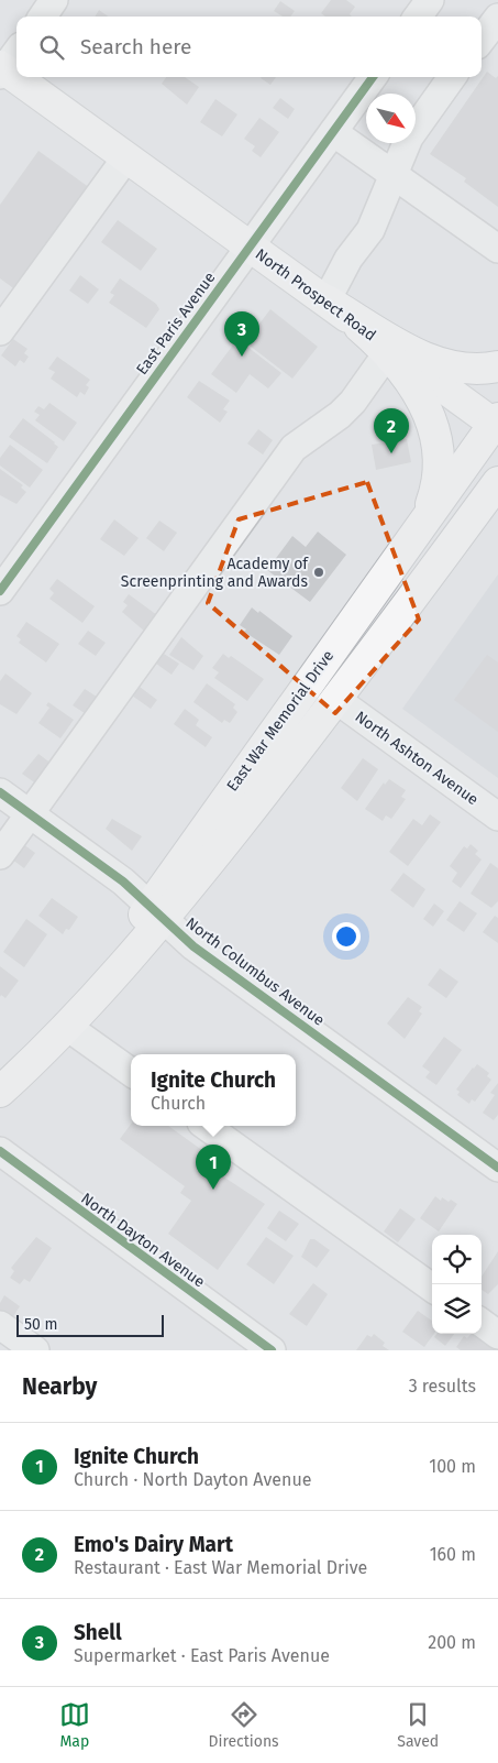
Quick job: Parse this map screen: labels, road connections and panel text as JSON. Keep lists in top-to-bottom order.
{
  "streets": {
    "main road": ["North Prospect Road", "East War Memorial Drive"],
    "street": [
      "East Paris Avenue",
      "North Ashton Avenue",
      "North Columbus Avenue",
      "North Dayton Avenue"
    ]
  },
  "crossings": [
    ["North Prospect Road", "East Paris Avenue"],
    ["North Prospect Road", "East War Memorial Drive"],
    ["East War Memorial Drive", "North Ashton Avenue"],
    ["East War Memorial Drive", "North Columbus Avenue"]
  ],
  "places": ["Academy of Screenprinting and Awards"],
  "scale_bar": "50 m",
  "north": "bottom right",
  "page": {
    "search": "Search here",
    "pins": ["3", "2", "1"],
    "popup": ["Ignite Church", "Church"],
    "scale": "50 m",
    "heading": ["Nearby", "3 results"],
    "list": [
      {
        "mark": "1",
        "name": "Ignite Church",
        "note": "Church · North Dayton Avenue",
        "value": "100 m"
      },
      {
        "mark": "2",
        "name": "Emo's Dairy Mart",
        "note": "Restaurant · East War Memorial Drive",
        "value": "160 m"
      },
      {
        "mark": "3",
        "name": "Shell",
        "note": "Supermarket · East Paris Avenue",
        "value": "200 m"
      }
    ],
    "nav": ["Map", "Directions", "Saved"]
  }
}
